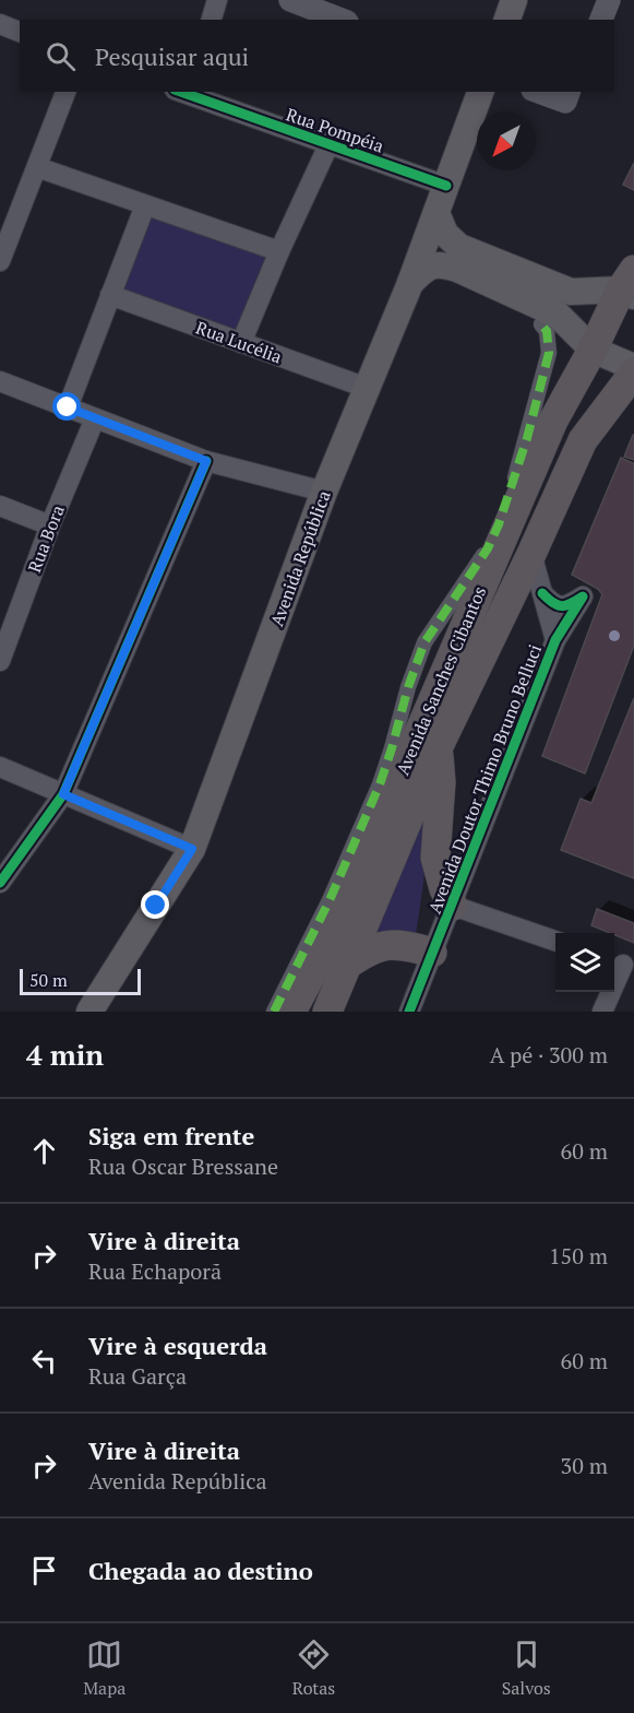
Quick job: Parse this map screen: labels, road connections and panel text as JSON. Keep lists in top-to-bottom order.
{
  "streets": {
    "main road": ["Avenida República", "Avenida Sanches Cibantos"],
    "street": [
      "Rua Pompéia",
      "Rua Lucélia",
      "Rua Bora",
      "Avenida Doutor Thimo Bruno Belluci"
    ]
  },
  "crossings": [
    ["Rua Pompéia", "Avenida República"],
    ["Rua Lucélia", "Avenida República"],
    ["Avenida Sanches Cibantos", "Avenida Doutor Thimo Bruno Belluci"]
  ],
  "scale_bar": "50 m",
  "north": "bottom left",
  "page": {
    "search": "Pesquisar aqui",
    "scale": "50 m",
    "heading": ["4 min", "A pé · 300 m"],
    "list": [
      ["Siga em frente", "Rua Oscar Bressane", "60 m"],
      ["Vire à direita", "Rua Echaporã", "150 m"],
      ["Vire à esquerda", "Rua Garça", "60 m"],
      ["Vire à direita", "Avenida República", "30 m"],
      "Chegada ao destino"
    ],
    "nav": ["Mapa", "Rotas", "Salvos"]
  }
}
